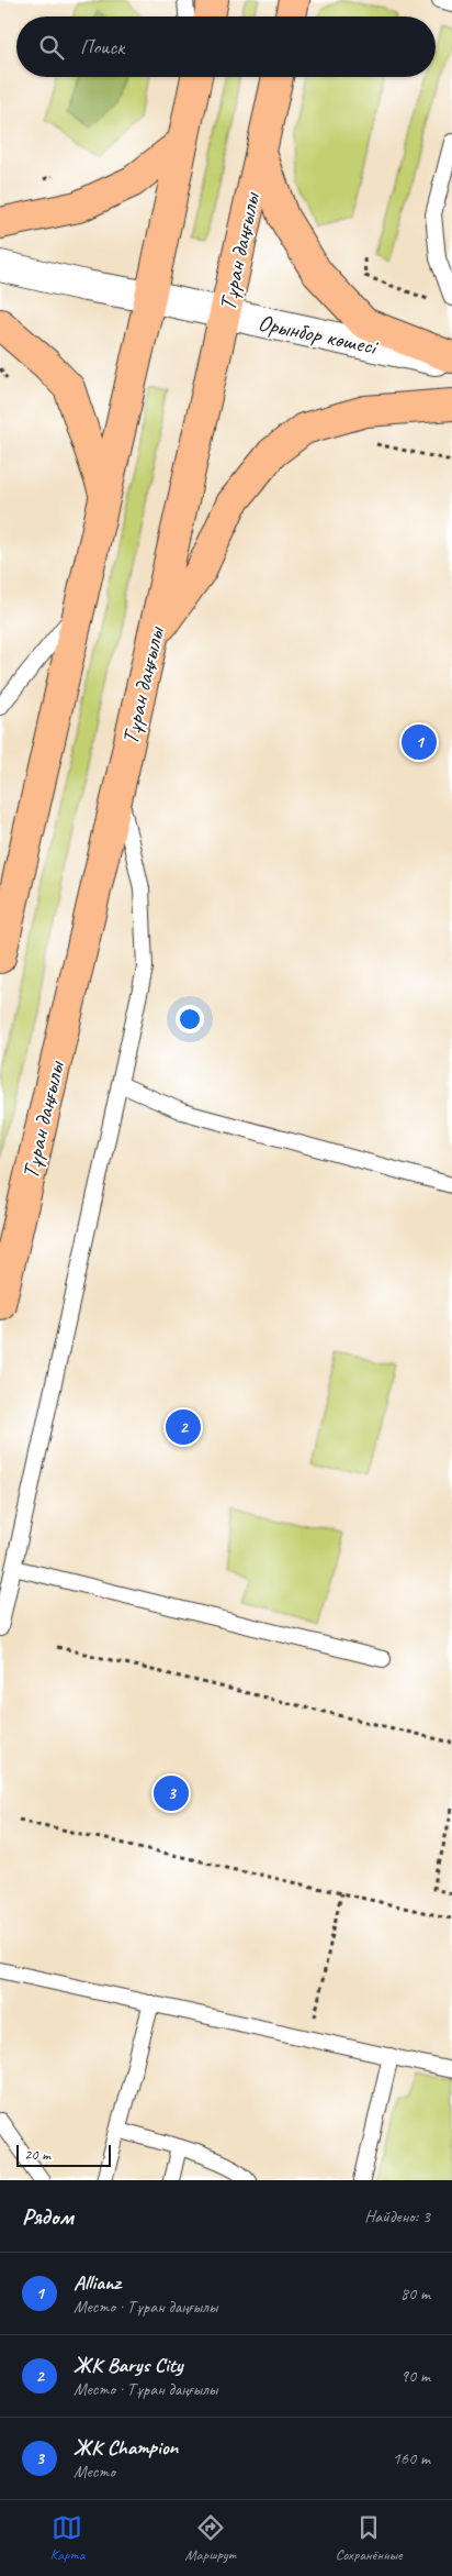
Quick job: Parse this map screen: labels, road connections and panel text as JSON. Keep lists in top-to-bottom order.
{
  "streets": {
    "main road": ["Тұран даңғылы"],
    "street": ["Орынбор көшесі"]
  },
  "crossings": [
    ["Тұран даңғылы", "Орынбор көшесі"]
  ],
  "scale_bar": "20 m",
  "page": {
    "search": "Поиск",
    "pins": ["1", "2", "3"],
    "scale": "20 m",
    "heading": ["Рядом", "Найдено: 3"],
    "list": [
      {
        "mark": "1",
        "name": "Allianz",
        "note": "Место · Тұран даңғылы",
        "value": "80 m"
      },
      {
        "mark": "2",
        "name": "ЖК Barys City",
        "note": "Место · Тұран даңғылы",
        "value": "90 m"
      },
      {
        "mark": "3",
        "name": "ЖК Champion",
        "note": "Место",
        "value": "160 m"
      }
    ],
    "nav": ["Карта", "Маршрут", "Сохранённые"]
  }
}
